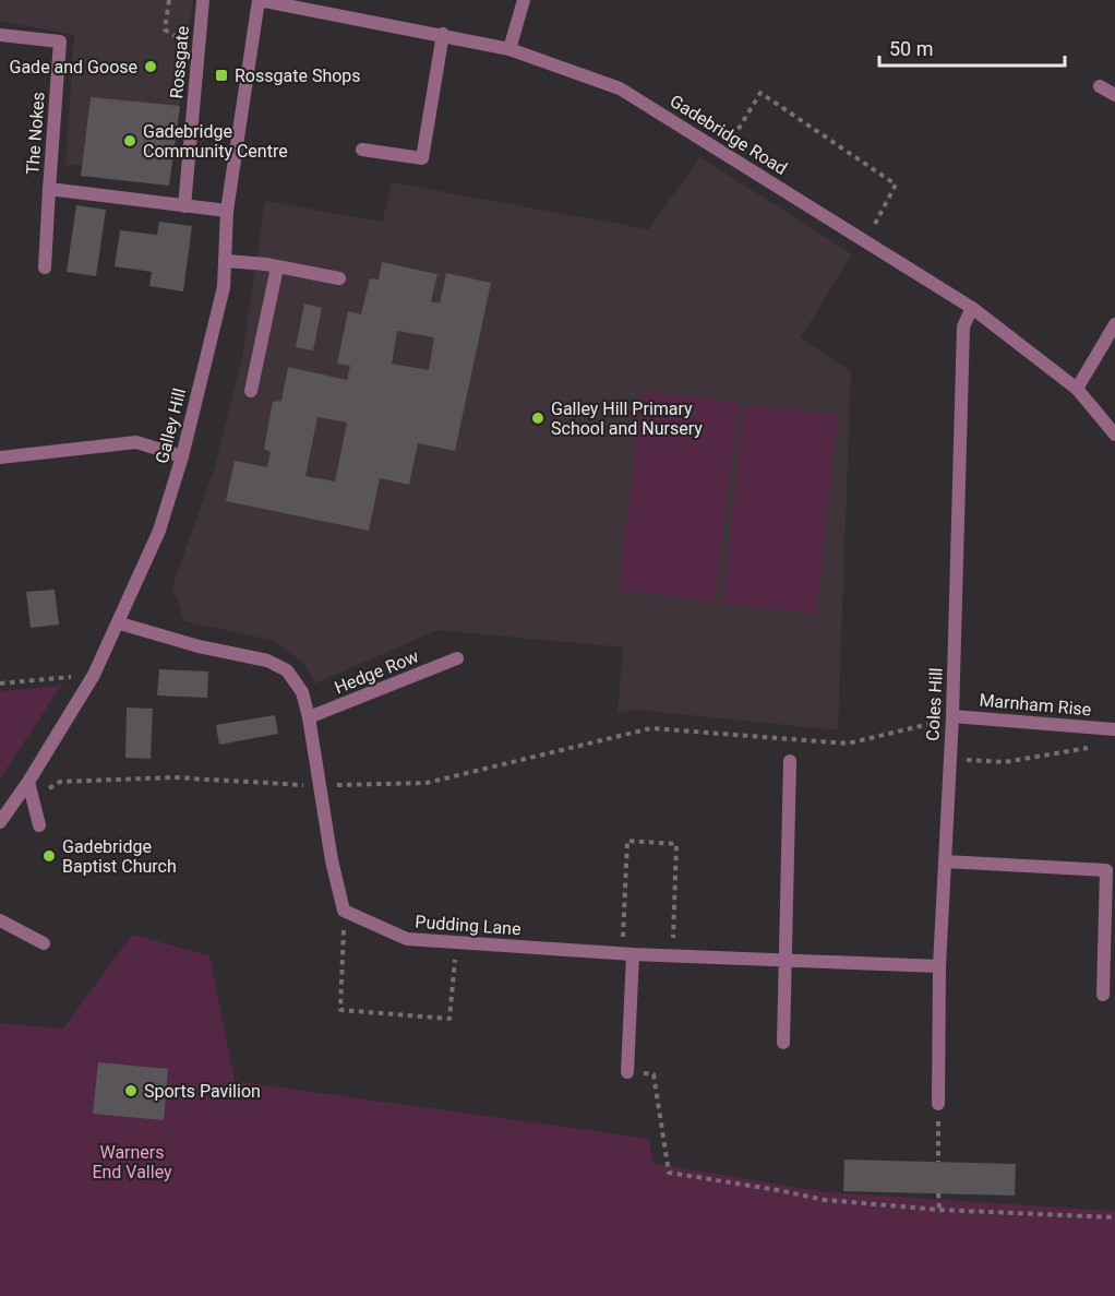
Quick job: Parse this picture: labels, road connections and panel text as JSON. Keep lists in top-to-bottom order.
{
  "streets": {
    "street": [
      "Rossgate",
      "The Nokes",
      "Gadebridge Road",
      "Galley Hill",
      "Hedge Row",
      "Coles Hill",
      "Marnham Rise",
      "Pudding Lane"
    ]
  },
  "crossings": [
    ["Rossgate", "The Nokes"],
    ["The Nokes", "Galley Hill"],
    ["Gadebridge Road", "Galley Hill"],
    ["Gadebridge Road", "Coles Hill"],
    ["Coles Hill", "Marnham Rise"],
    ["Coles Hill", "Pudding Lane"]
  ],
  "parks": ["Warners End Valley"],
  "places": {
    "other": [
      "Gade and Goose",
      "Gadebridge Community Centre",
      "Galley Hill Primary School and Nursery",
      "Gadebridge Baptist Church",
      "Sports Pavilion"
    ],
    "transit": ["Rossgate Shops"]
  },
  "scale_bar": "50 m"
}
